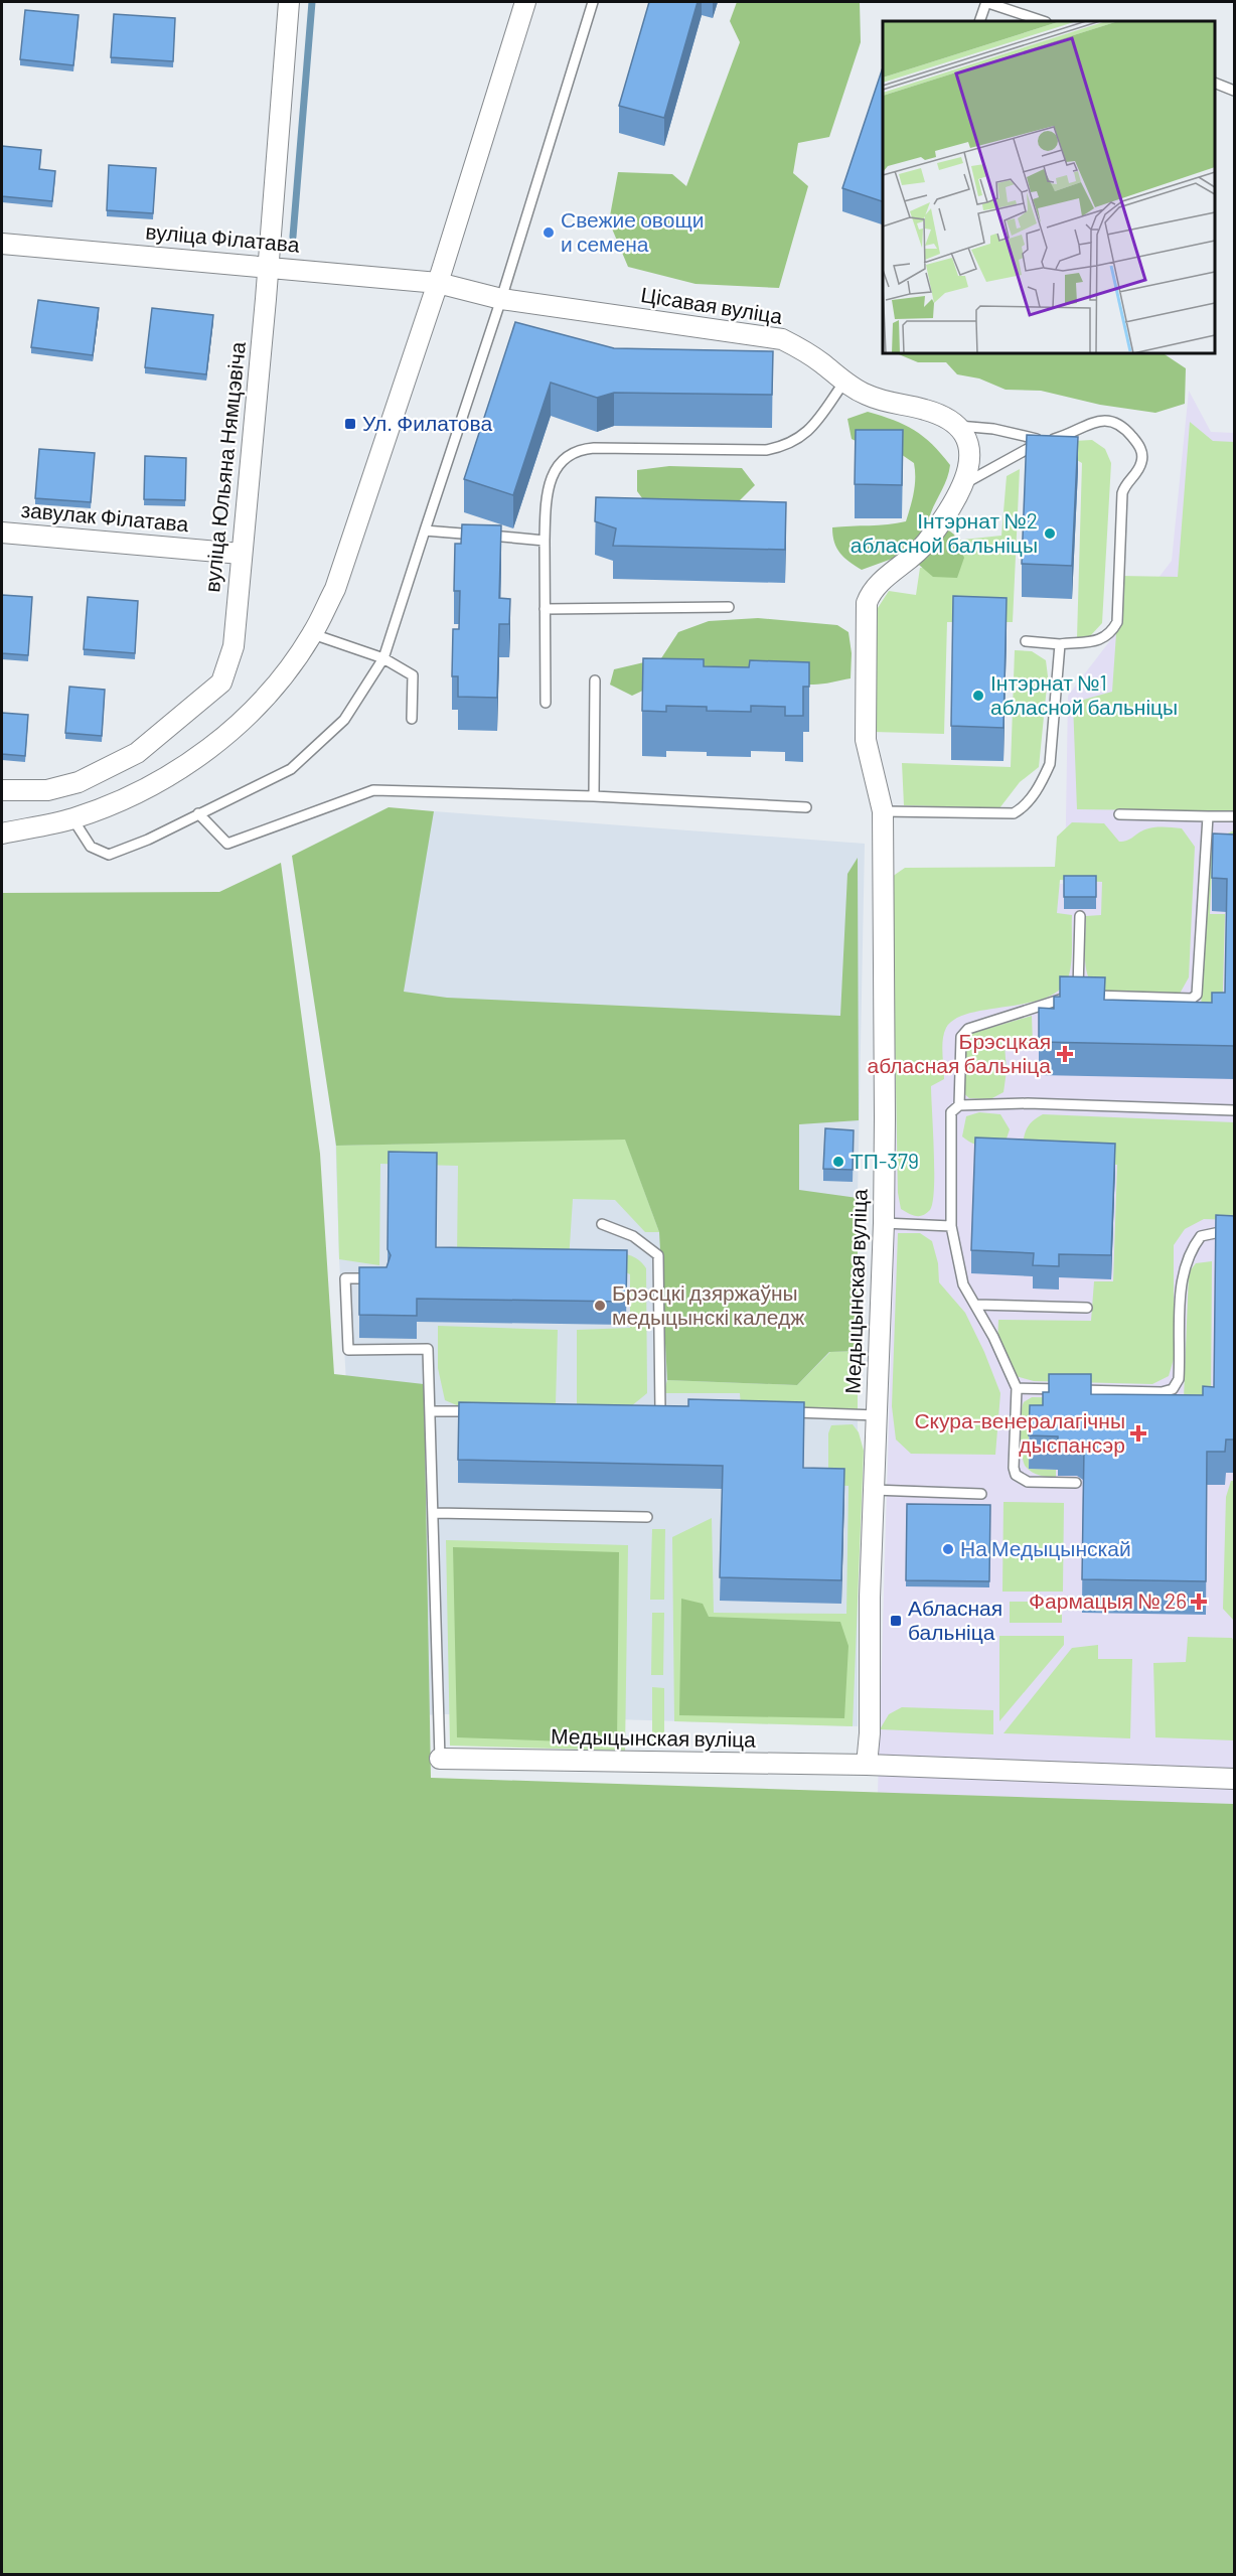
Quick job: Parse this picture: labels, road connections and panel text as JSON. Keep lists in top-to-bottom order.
{
  "streets": {
    "street": [
      "вуліца Філатава",
      "Цісавая вуліца",
      "вуліца Юльяна Нямцэвіча",
      "завулак Філатава",
      "Медыцынская вуліца"
    ]
  },
  "crossings": [
    ["вуліца Філатава", "Цісавая вуліца"],
    ["вуліца Філатава", "вуліца Юльяна Нямцэвіча"],
    ["Цісавая вуліца", "Медыцынская вуліца"],
    ["вуліца Юльяна Нямцэвіча", "завулак Філатава"]
  ],
  "places": {
    "other": [
      "Свежие овощи и семена",
      "Інтэрнат №2 абласной бальніцы",
      "Інтэрнат №1 абласной бальніцы",
      "ТП-379",
      "Брэсцкі дзяржаўны медыцынскі каледж",
      "На Медыцынскай"
    ],
    "transit": ["Ул. Филатова", "Абласная бальніца"],
    "health": ["Брэсцкая абласная бальніца", "Скура-венералагічны дыспансэр", "Фармацыя № 26"]
  }
}
